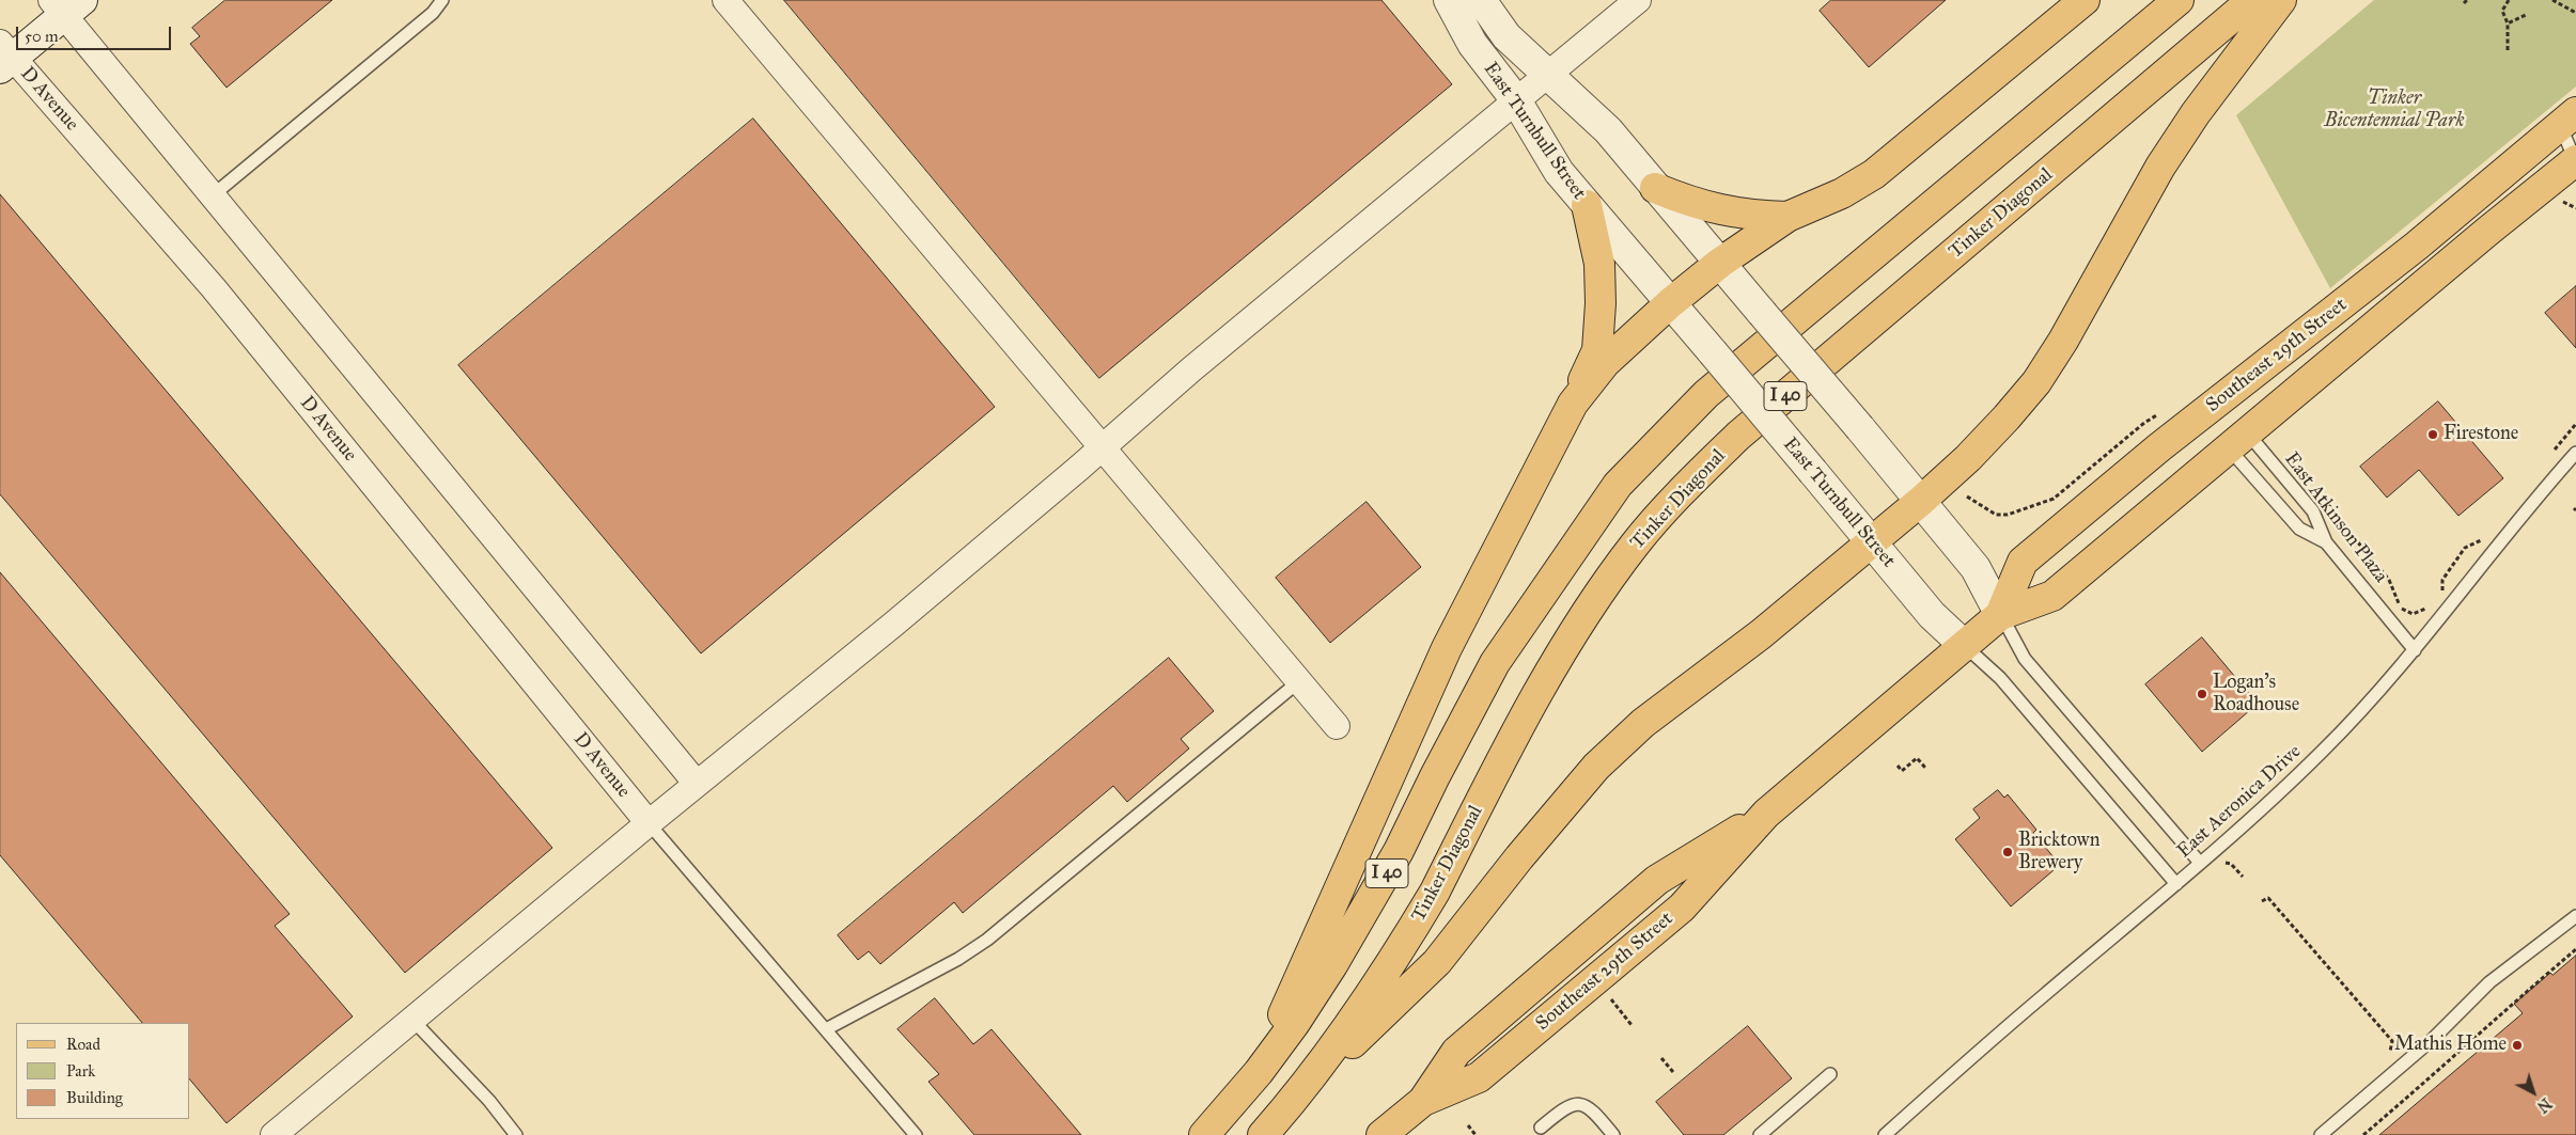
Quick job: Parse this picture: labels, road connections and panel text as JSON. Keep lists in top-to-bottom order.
{
  "streets": {
    "main road": ["Tinker Diagonal", "Southeast 29th Street", "I 40"],
    "street": ["D Avenue", "East Turnbull Street"],
    "lane": ["East Atkinson Plaza", "East Aeronica Drive"]
  },
  "crossings": [
    ["East Turnbull Street", "Southeast 29th Street"],
    ["East Turnbull Street", "East Aeronica Drive"],
    ["Southeast 29th Street", "East Atkinson Plaza"],
    ["East Atkinson Plaza", "East Aeronica Drive"]
  ],
  "parks": ["Tinker Bicentennial Park"],
  "places": [
    "Firestone",
    "Logan's Roadhouse",
    "Bricktown Brewery",
    "Mathis Home"
  ],
  "legend": ["Road", "Park", "Building"],
  "scale_bar": "50 m",
  "north": "bottom right"
}
